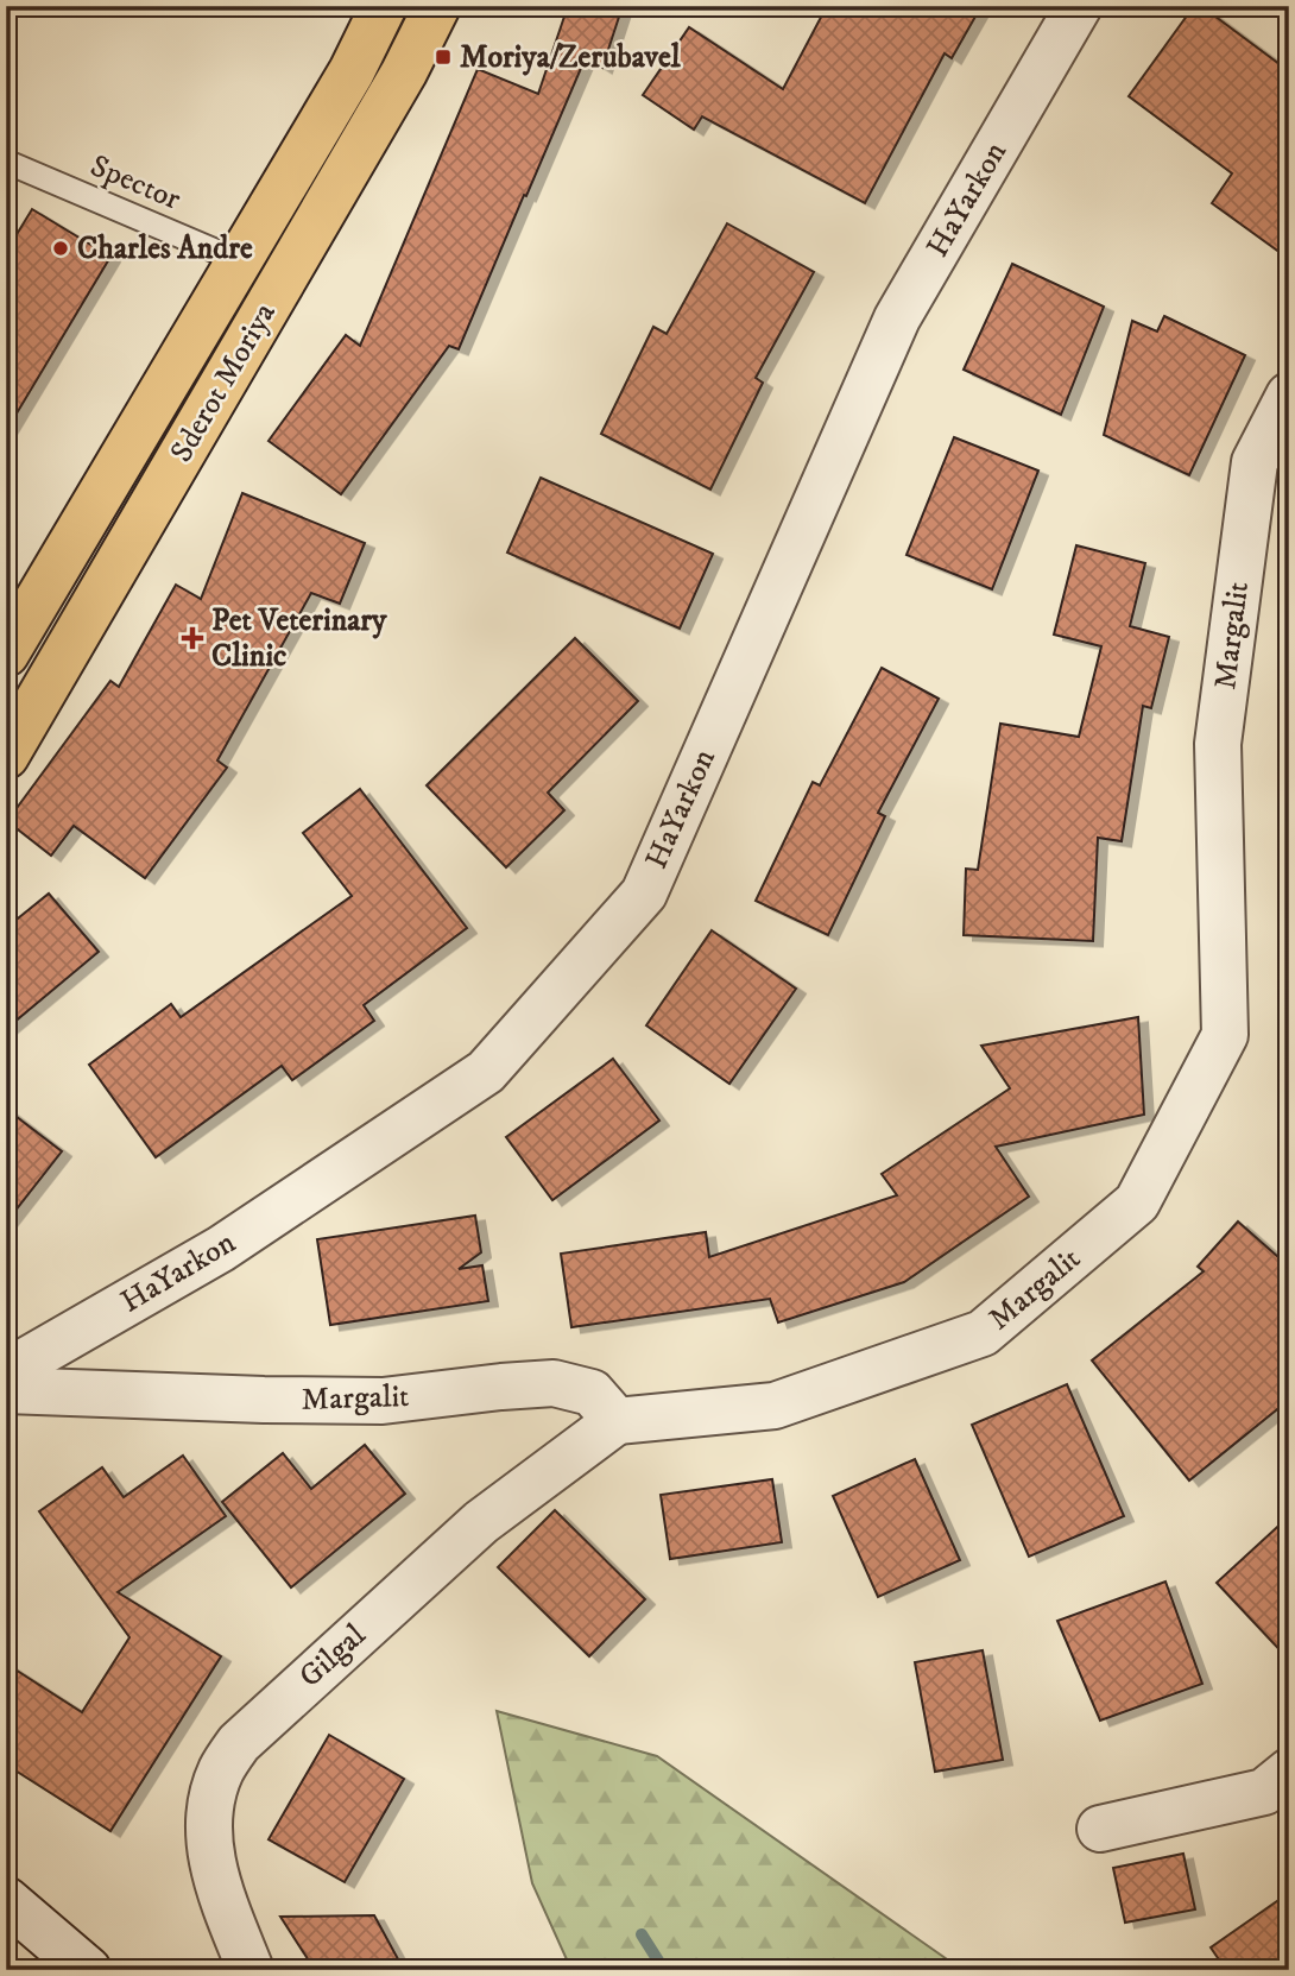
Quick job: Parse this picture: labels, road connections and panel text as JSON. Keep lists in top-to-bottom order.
{
  "streets": {
    "main road": ["Sderot Moriya"],
    "street": ["HaYarkon", "Margalit", "Gilgal"],
    "lane": ["Spector"]
  },
  "crossings": [
    ["Spector", "Sderot Moriya"],
    ["Margalit", "Gilgal"]
  ],
  "places": {
    "transit": ["Moriya/Zerubavel"],
    "other": ["Charles Andre"],
    "health": ["Pet Veterinary Clinic"]
  }
}
